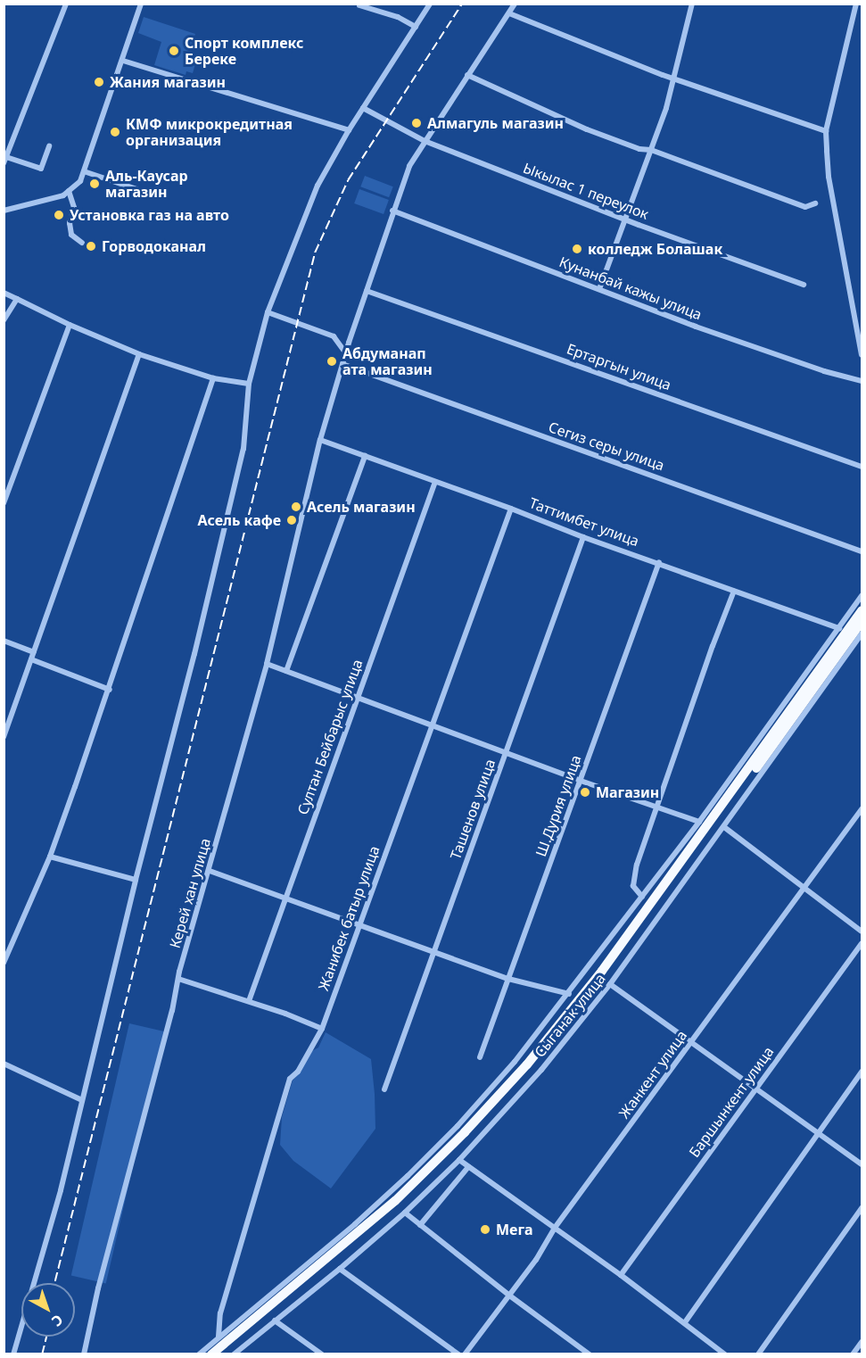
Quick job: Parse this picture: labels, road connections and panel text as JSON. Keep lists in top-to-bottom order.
{
  "streets": {
    "street": [
      "Ыкылас 1 переулок",
      "Кунанбай кажы улица",
      "Ертаргын улица",
      "Сегиз серы улица",
      "Таттимбет улица",
      "Султан Бейбарыс улица",
      "Ш.Дурия улица",
      "Ташенов улица",
      "Керей хан улица",
      "Жанибек батыр улица",
      "Сыганак улица",
      "Жанкент улица",
      "Баршынкент улица"
    ]
  },
  "crossings": [
    ["Ыкылас 1 переулок", "Керей хан улица"],
    ["Кунанбай кажы улица", "Керей хан улица"],
    ["Ертаргын улица", "Керей хан улица"],
    ["Сегиз серы улица", "Керей хан улица"],
    ["Таттимбет улица", "Султан Бейбарыс улица"],
    ["Таттимбет улица", "Ш.Дурия улица"],
    ["Таттимбет улица", "Ташенов улица"],
    ["Таттимбет улица", "Керей хан улица"],
    ["Таттимбет улица", "Жанибек батыр улица"]
  ],
  "places": [
    "Спорт комплекс Береке",
    "Жания магазин",
    "Алмагуль магазин",
    "КМФ микрокредитная организация",
    "Аль-Каусар магазин",
    "Установка газ на авто",
    "Горводоканал",
    "колледж Болашак",
    "Абдуманап ата магазин",
    "Асель магазин",
    "Асель кафе",
    "Магазин",
    "Мега"
  ],
  "north": "bottom right"
}
